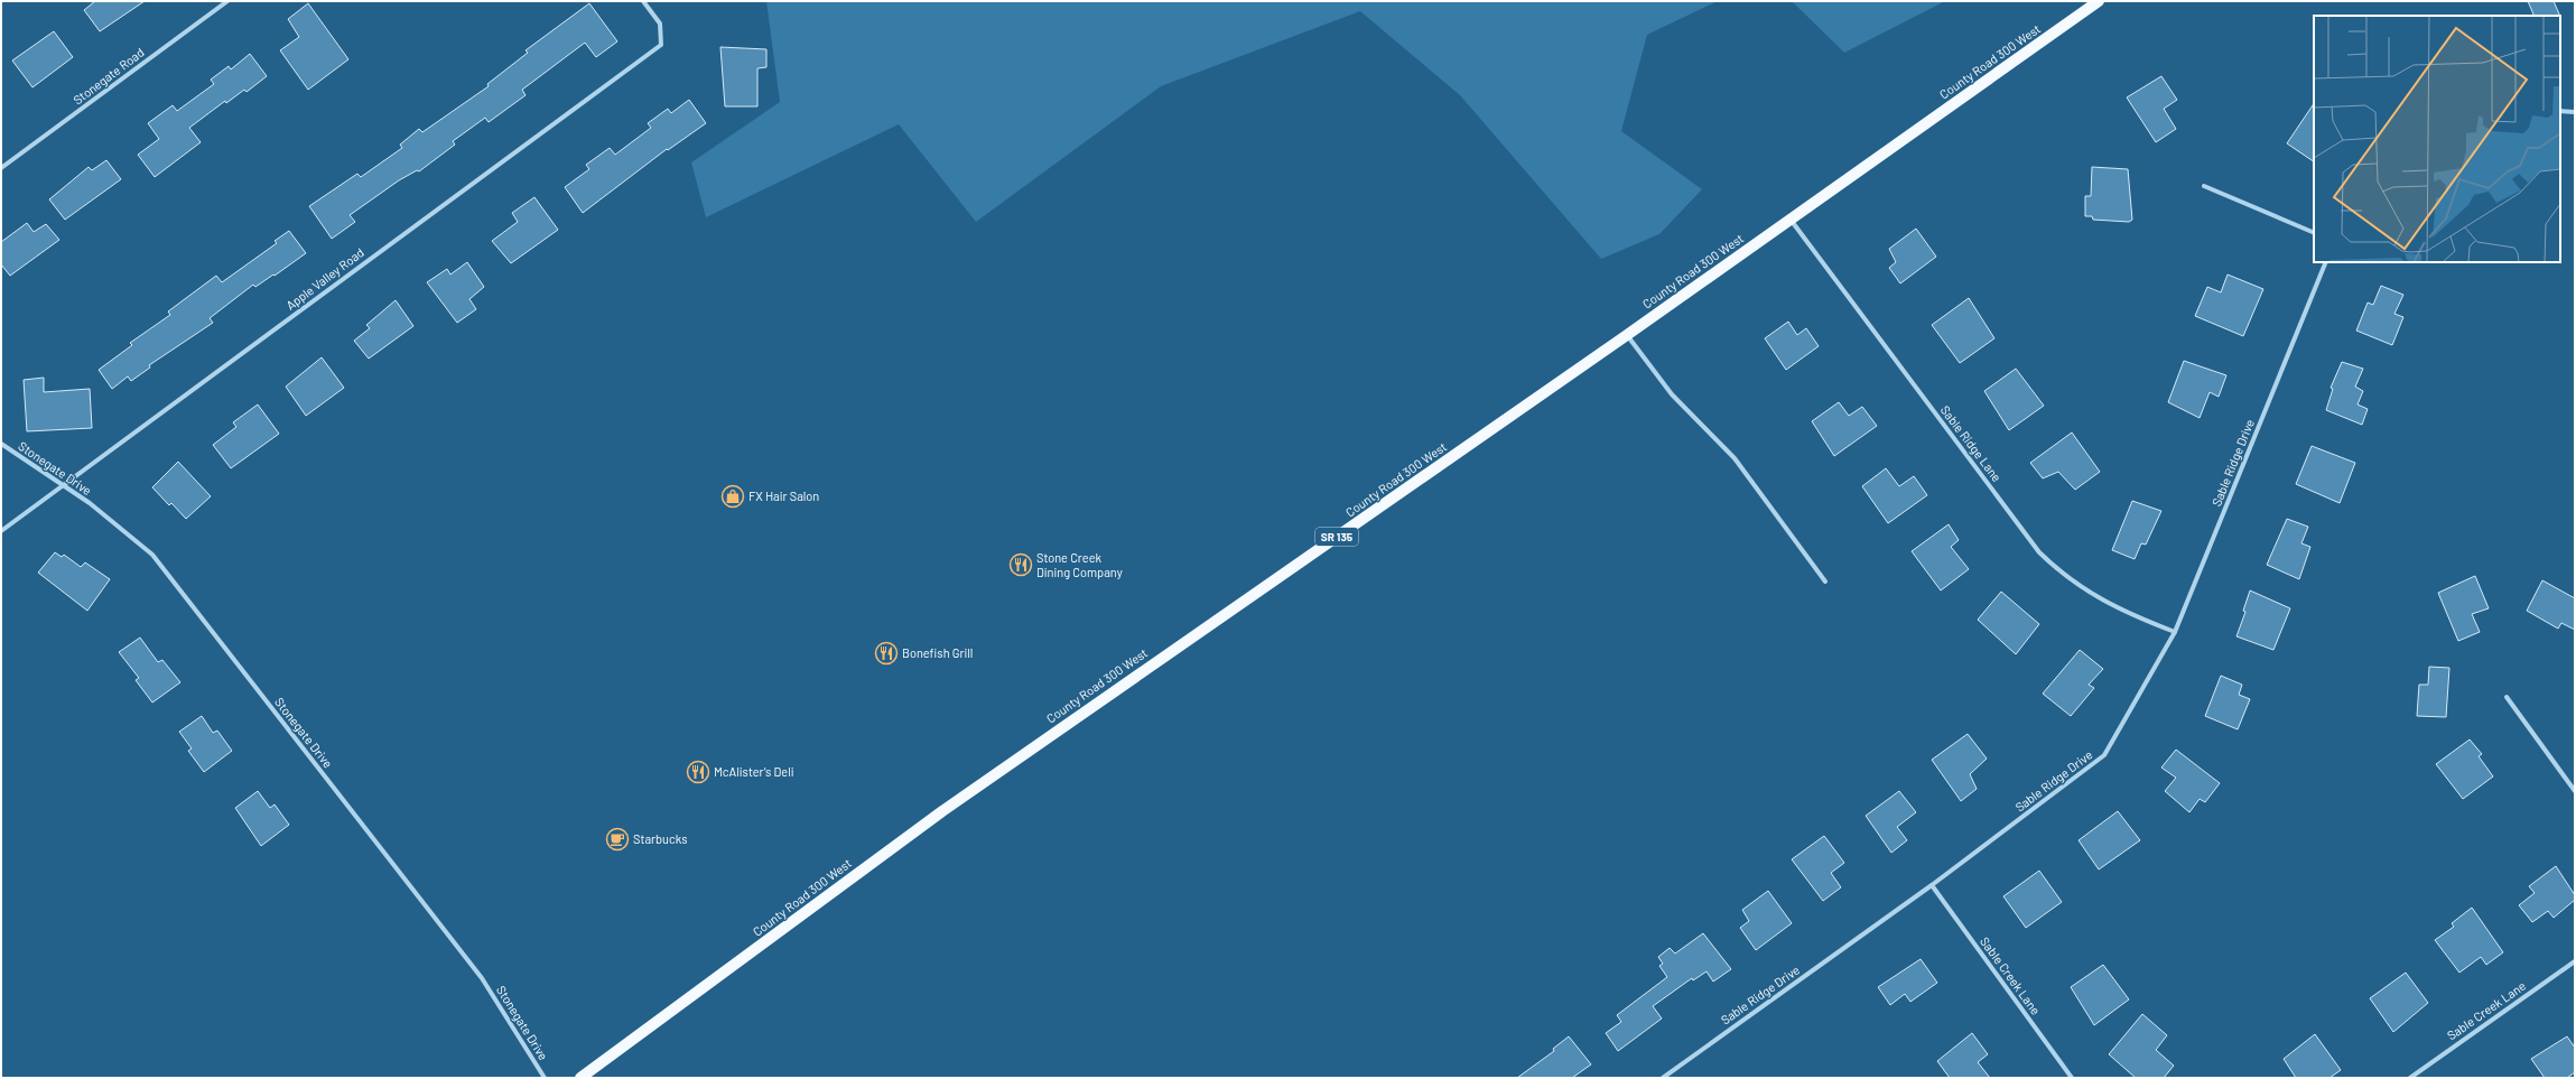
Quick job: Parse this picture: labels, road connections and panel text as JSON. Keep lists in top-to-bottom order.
{
  "streets": {
    "main road": ["County Road 300 West", "SR 135"],
    "street": [
      "Stonegate Road",
      "Apple Valley Road",
      "Sable Ridge Lane",
      "Sable Ridge Drive",
      "Stonegate Drive",
      "Sable Creek Lane"
    ]
  },
  "crossings": [
    ["County Road 300 West", "Sable Ridge Lane"],
    ["Apple Valley Road", "Stonegate Drive"],
    ["Sable Ridge Lane", "Sable Ridge Drive"],
    ["Sable Ridge Drive", "Sable Creek Lane"]
  ],
  "places": {
    "shop": ["FX Hair Salon"],
    "restaurant": ["Stone Creek Dining Company", "Bonefish Grill", "McAlister's Deli"],
    "cafe": ["Starbucks"]
  }
}
